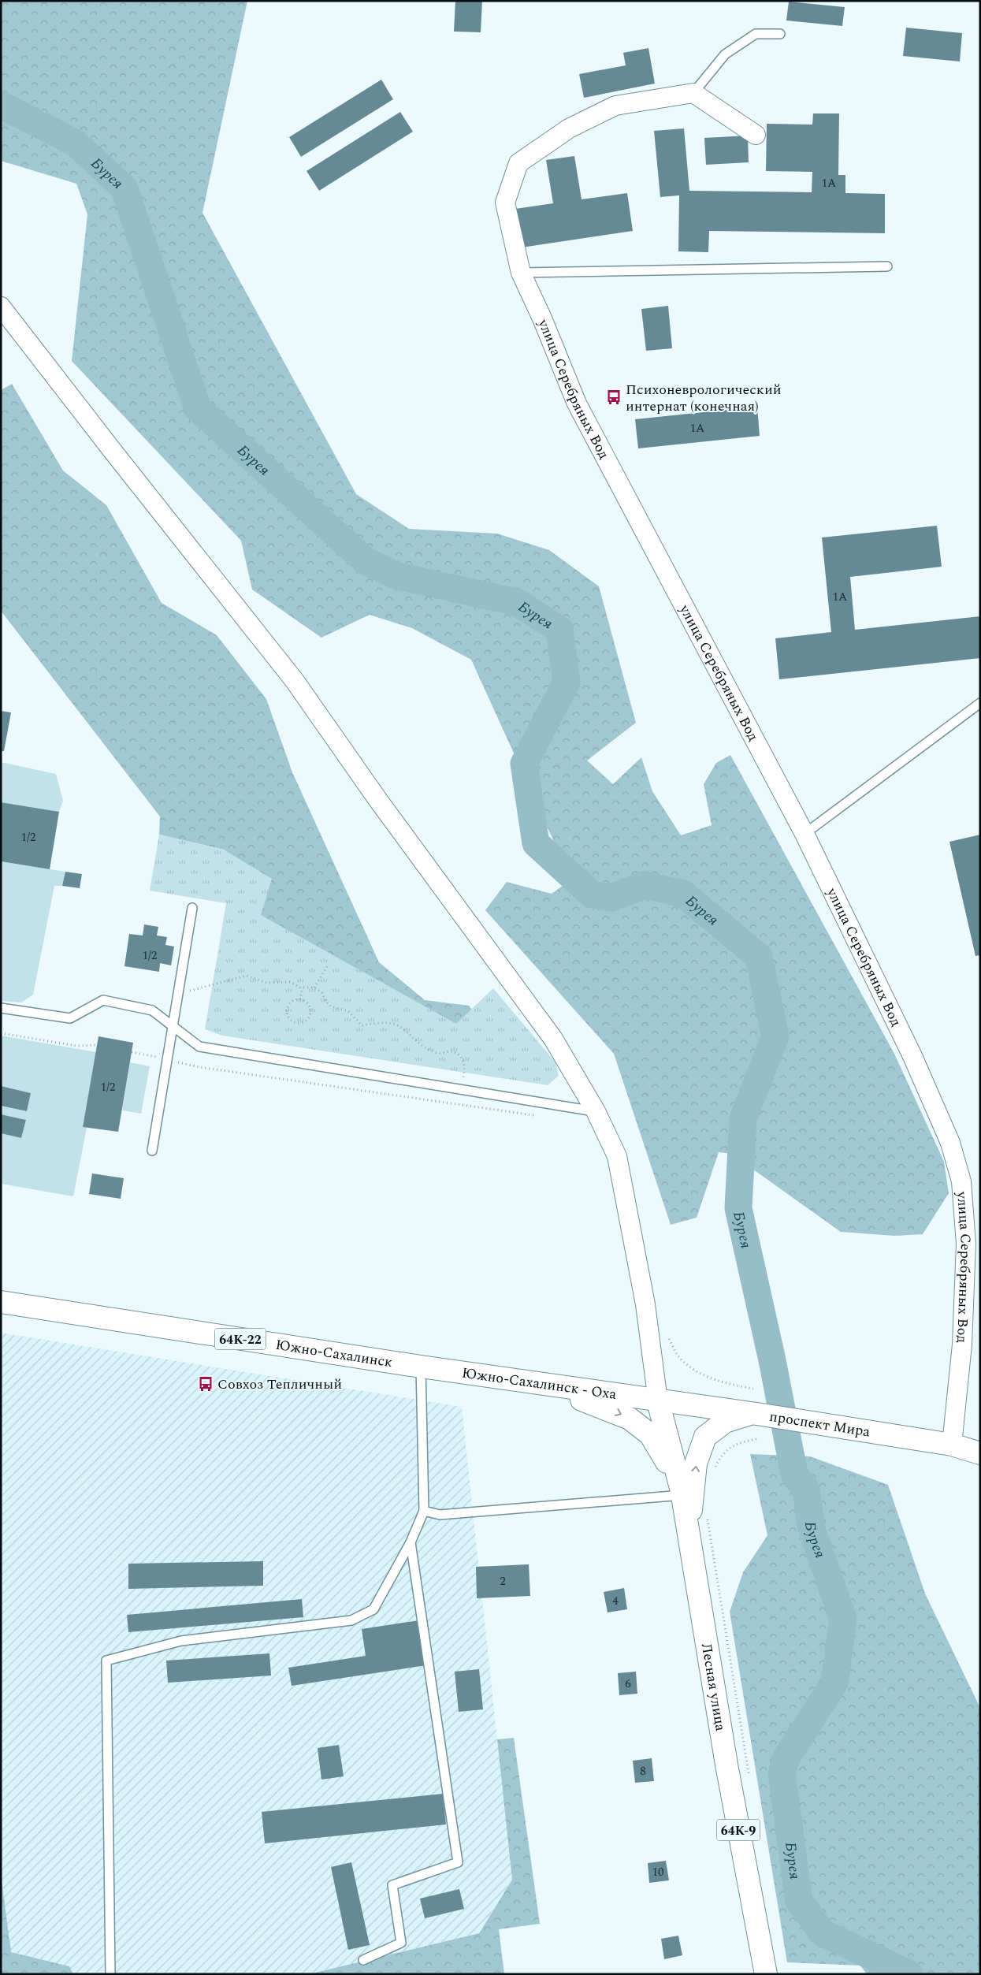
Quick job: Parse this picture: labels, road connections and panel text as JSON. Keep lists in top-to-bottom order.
{
  "streets": {
    "main road": [
      "64К-22",
      "Южно-Сахалинск",
      "Южно-Сахалинск - Оха",
      "проспект Мира",
      "Лесная улица",
      "64К-9"
    ],
    "street": ["улица Серебряных Вод"]
  },
  "crossings": [
    ["улица Серебряных Вод", "проспект Мира"],
    ["Южно-Сахалинск", "Южно-Сахалинск - Оха"],
    ["Южно-Сахалинск - Оха", "проспект Мира"],
    ["Южно-Сахалинск - Оха", "Лесная улица"],
    ["проспект Мира", "Лесная улица"]
  ],
  "water": ["Бурея"],
  "places": {
    "bus stop": ["Психоневрологический интернат (конечная)", "Совхоз Тепличный"]
  },
  "house_numbers": [
    "1А",
    "1А",
    "1А",
    "1/2",
    "1/2",
    "1/2",
    "2",
    "4",
    "6",
    "8",
    "10"
  ]
}
